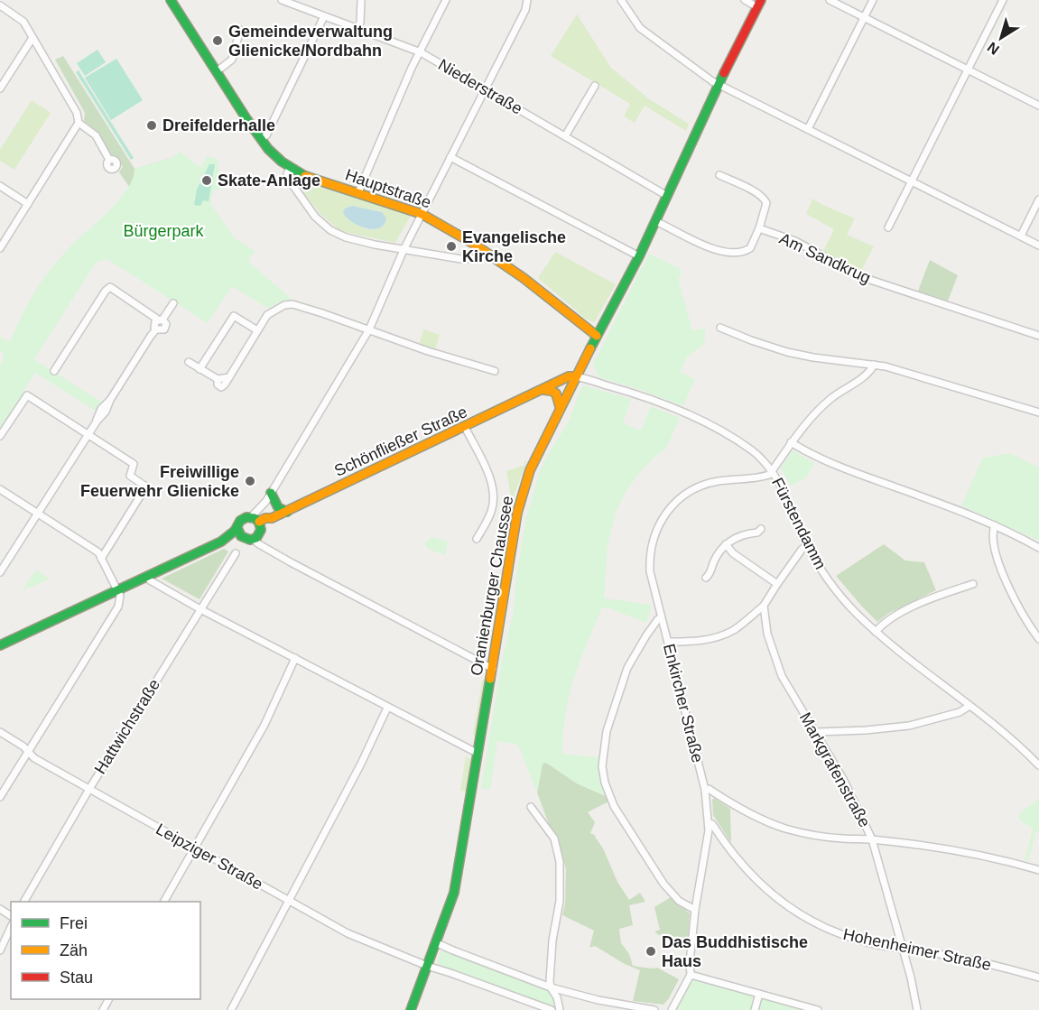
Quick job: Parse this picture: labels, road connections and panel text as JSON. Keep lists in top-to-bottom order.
{
  "streets": {
    "main road": ["Hauptstraße", "Schönfließer Straße", "Oranienburger Chaussee"],
    "street": [
      "Niederstraße",
      "Am Sandkrug",
      "Fürstendamm",
      "Enkircher Straße",
      "Hattwichstraße",
      "Markgrafenstraße",
      "Leipziger Straße",
      "Hohenheimer Straße"
    ]
  },
  "crossings": [
    ["Niederstraße", "Oranienburger Chaussee"],
    ["Hauptstraße", "Oranienburger Chaussee"],
    ["Am Sandkrug", "Oranienburger Chaussee"],
    ["Schönfließer Straße", "Fürstendamm"],
    ["Schönfließer Straße", "Oranienburger Chaussee"],
    ["Fürstendamm", "Oranienburger Chaussee"],
    ["Fürstendamm", "Enkircher Straße"],
    ["Fürstendamm", "Markgrafenstraße"],
    ["Oranienburger Chaussee", "Leipziger Straße"],
    ["Enkircher Straße", "Markgrafenstraße"],
    ["Enkircher Straße", "Hohenheimer Straße"],
    ["Hattwichstraße", "Leipziger Straße"],
    ["Markgrafenstraße", "Hohenheimer Straße"]
  ],
  "parks": ["Bürgerpark"],
  "places": [
    "Gemeindeverwaltung Glienicke/Nordbahn",
    "Dreifelderhalle",
    "Skate-Anlage",
    "Evangelische Kirche",
    "Freiwillige Feuerwehr Glienicke",
    "Das Buddhistische Haus"
  ],
  "legend": ["Frei", "Zäh", "Stau"],
  "north": "bottom left"
}
